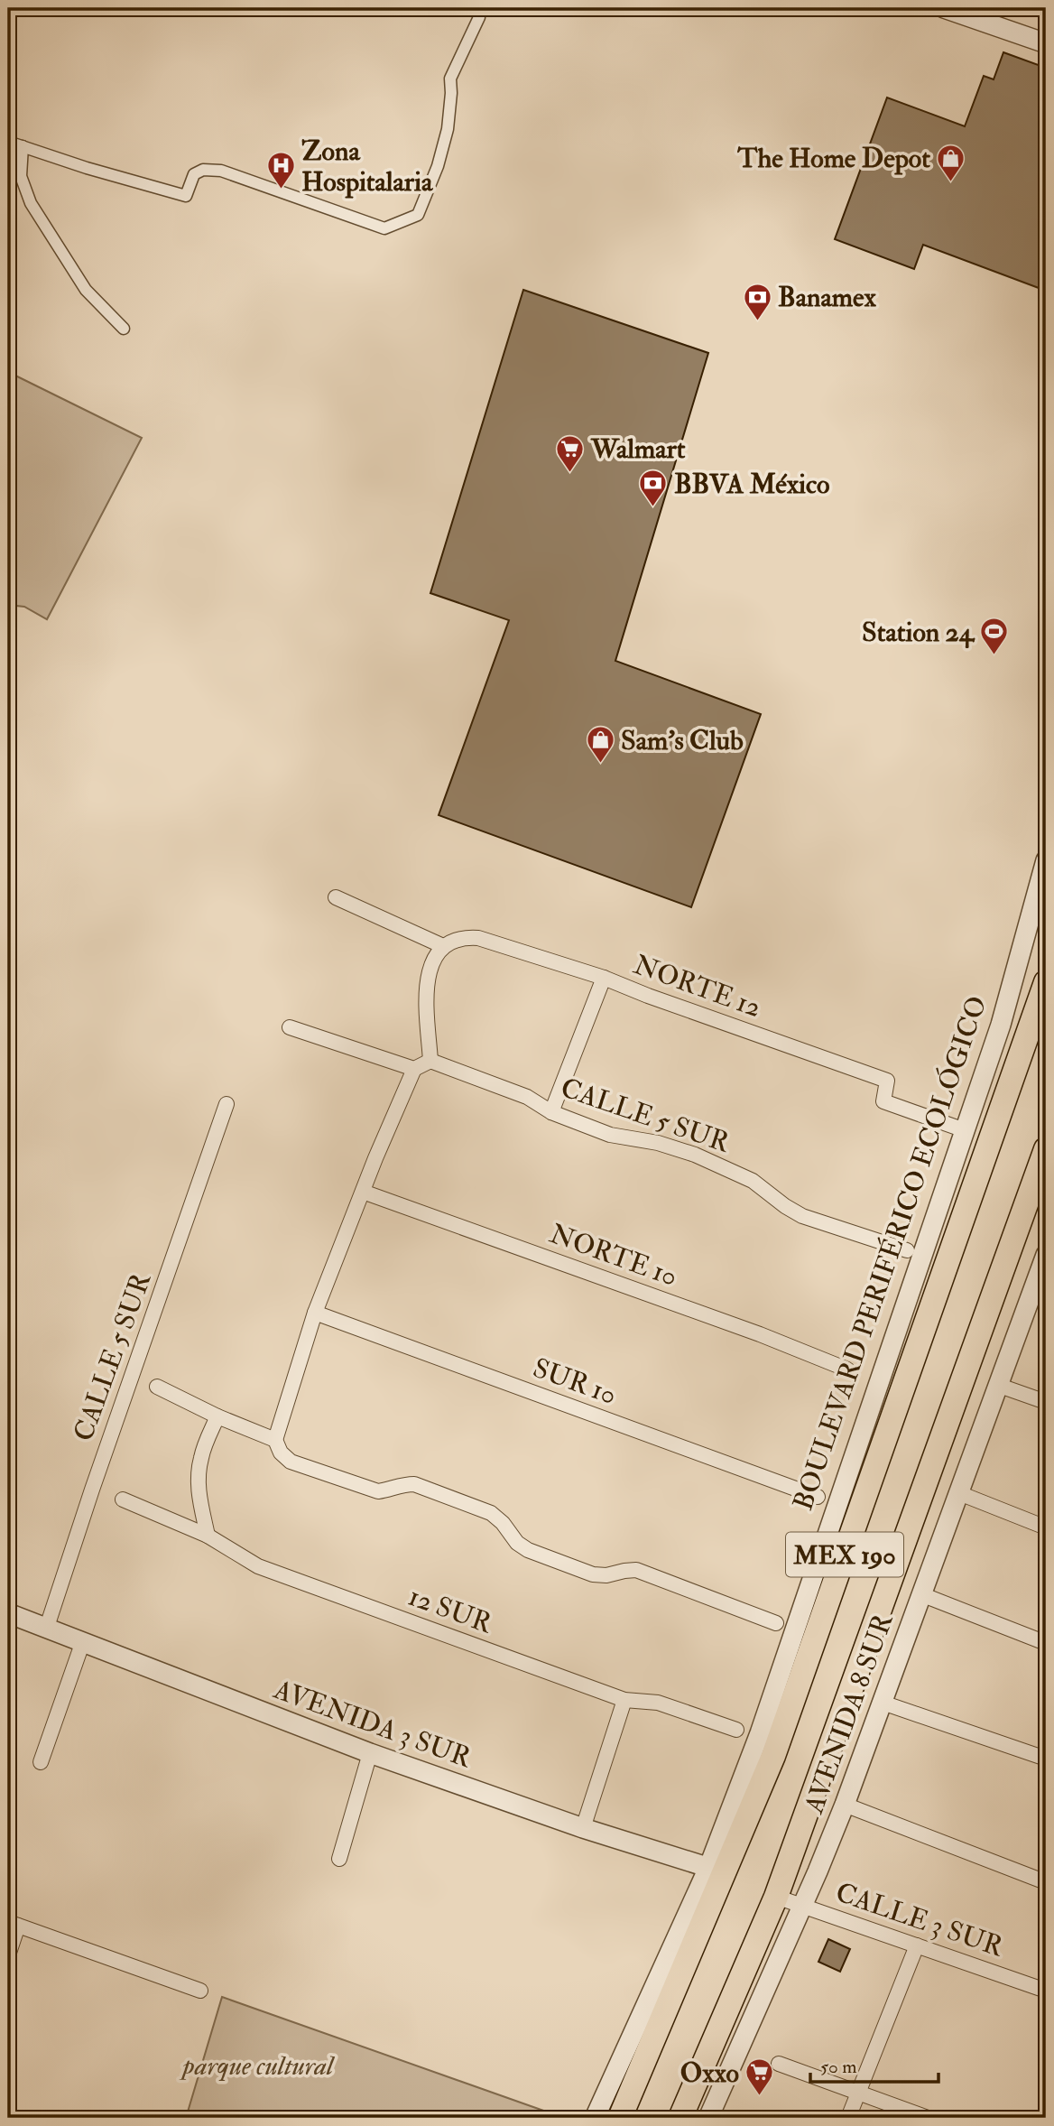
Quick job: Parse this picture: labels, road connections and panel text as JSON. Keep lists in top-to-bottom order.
{
  "streets": {
    "highway": ["BOULEVARD PERIFÉRICO ECOLÓGICO", "MEX 190"],
    "street": [
      "NORTE 12",
      "CALLE 5 SUR",
      "NORTE 10",
      "SUR 10",
      "12 SUR",
      "AVENIDA 8 SUR",
      "AVENIDA 3 SUR",
      "CALLE 3 SUR"
    ]
  },
  "crossings": [
    ["NORTE 12", "BOULEVARD PERIFÉRICO ECOLÓGICO"],
    ["CALLE 5 SUR", "AVENIDA 3 SUR"],
    ["BOULEVARD PERIFÉRICO ECOLÓGICO", "AVENIDA 3 SUR"],
    ["MEX 190", "CALLE 3 SUR"],
    ["AVENIDA 8 SUR", "CALLE 3 SUR"]
  ],
  "parks": ["parque cultural"],
  "places": {
    "shop": ["The Home Depot", "Sam's Club"],
    "hospital": ["Zona Hospitalaria"],
    "bank": ["Banamex", "BBVA México"],
    "supermarket": ["Walmart", "Oxxo"],
    "sports": ["Station 24"]
  },
  "scale_bar": "50 m"
}
